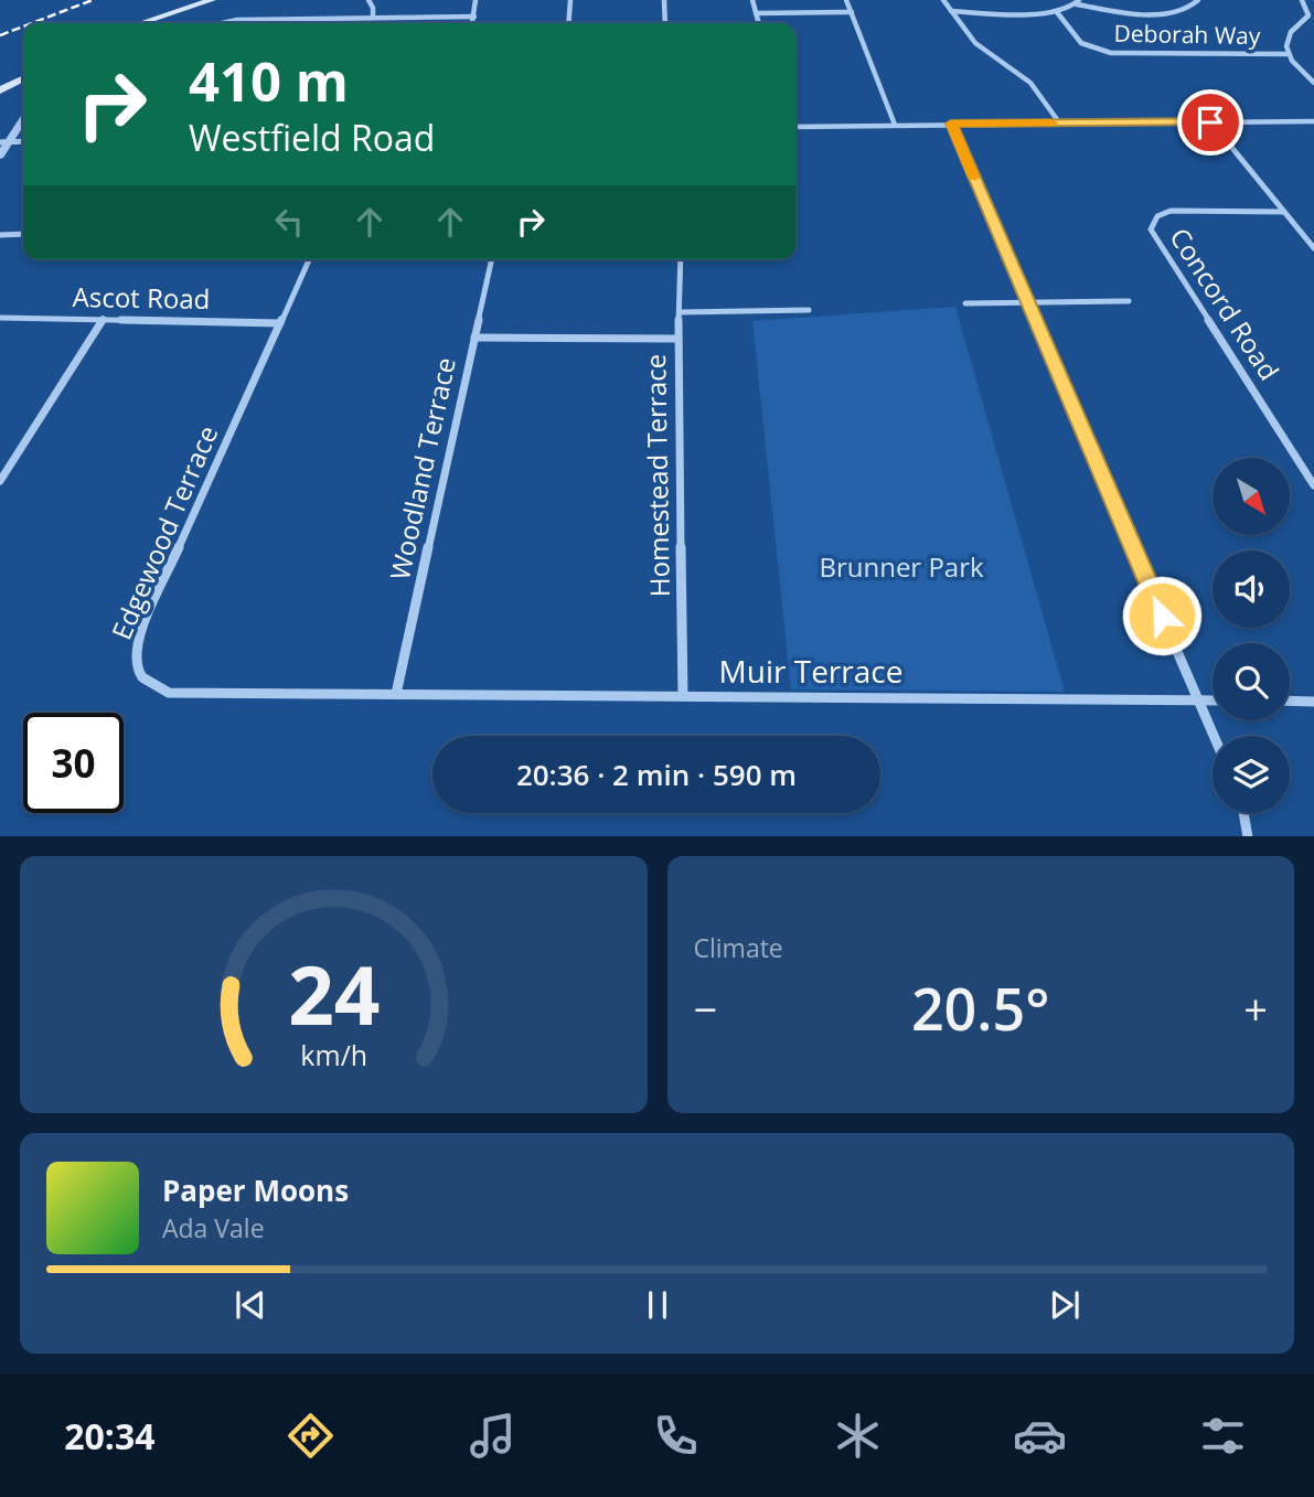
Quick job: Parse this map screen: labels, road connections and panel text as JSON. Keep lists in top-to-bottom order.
{
  "streets": {
    "street": [
      "Deborah Way",
      "Ascot Road",
      "Concord Road",
      "Woodland Terrace",
      "Homestead Terrace",
      "Edgewood Terrace",
      "Muir Terrace"
    ]
  },
  "crossings": [
    ["Ascot Road", "Edgewood Terrace"],
    ["Woodland Terrace", "Edgewood Terrace"],
    ["Woodland Terrace", "Muir Terrace"],
    ["Homestead Terrace", "Muir Terrace"],
    ["Edgewood Terrace", "Muir Terrace"]
  ],
  "parks": ["Brunner Park"],
  "north": "bottom right",
  "page": {
    "turn": ["410 m", "Westfield Road"],
    "limit": "30",
    "trip": "20:36 · 2 min · 590 m",
    "tile": "Climate",
    "heat": ["−", "20.5°", "+"],
    "song": ["Paper Moons", "Ada Vale"],
    "tabs": "20:34",
    "gauge": ["24", "km/h"]
  }
}
